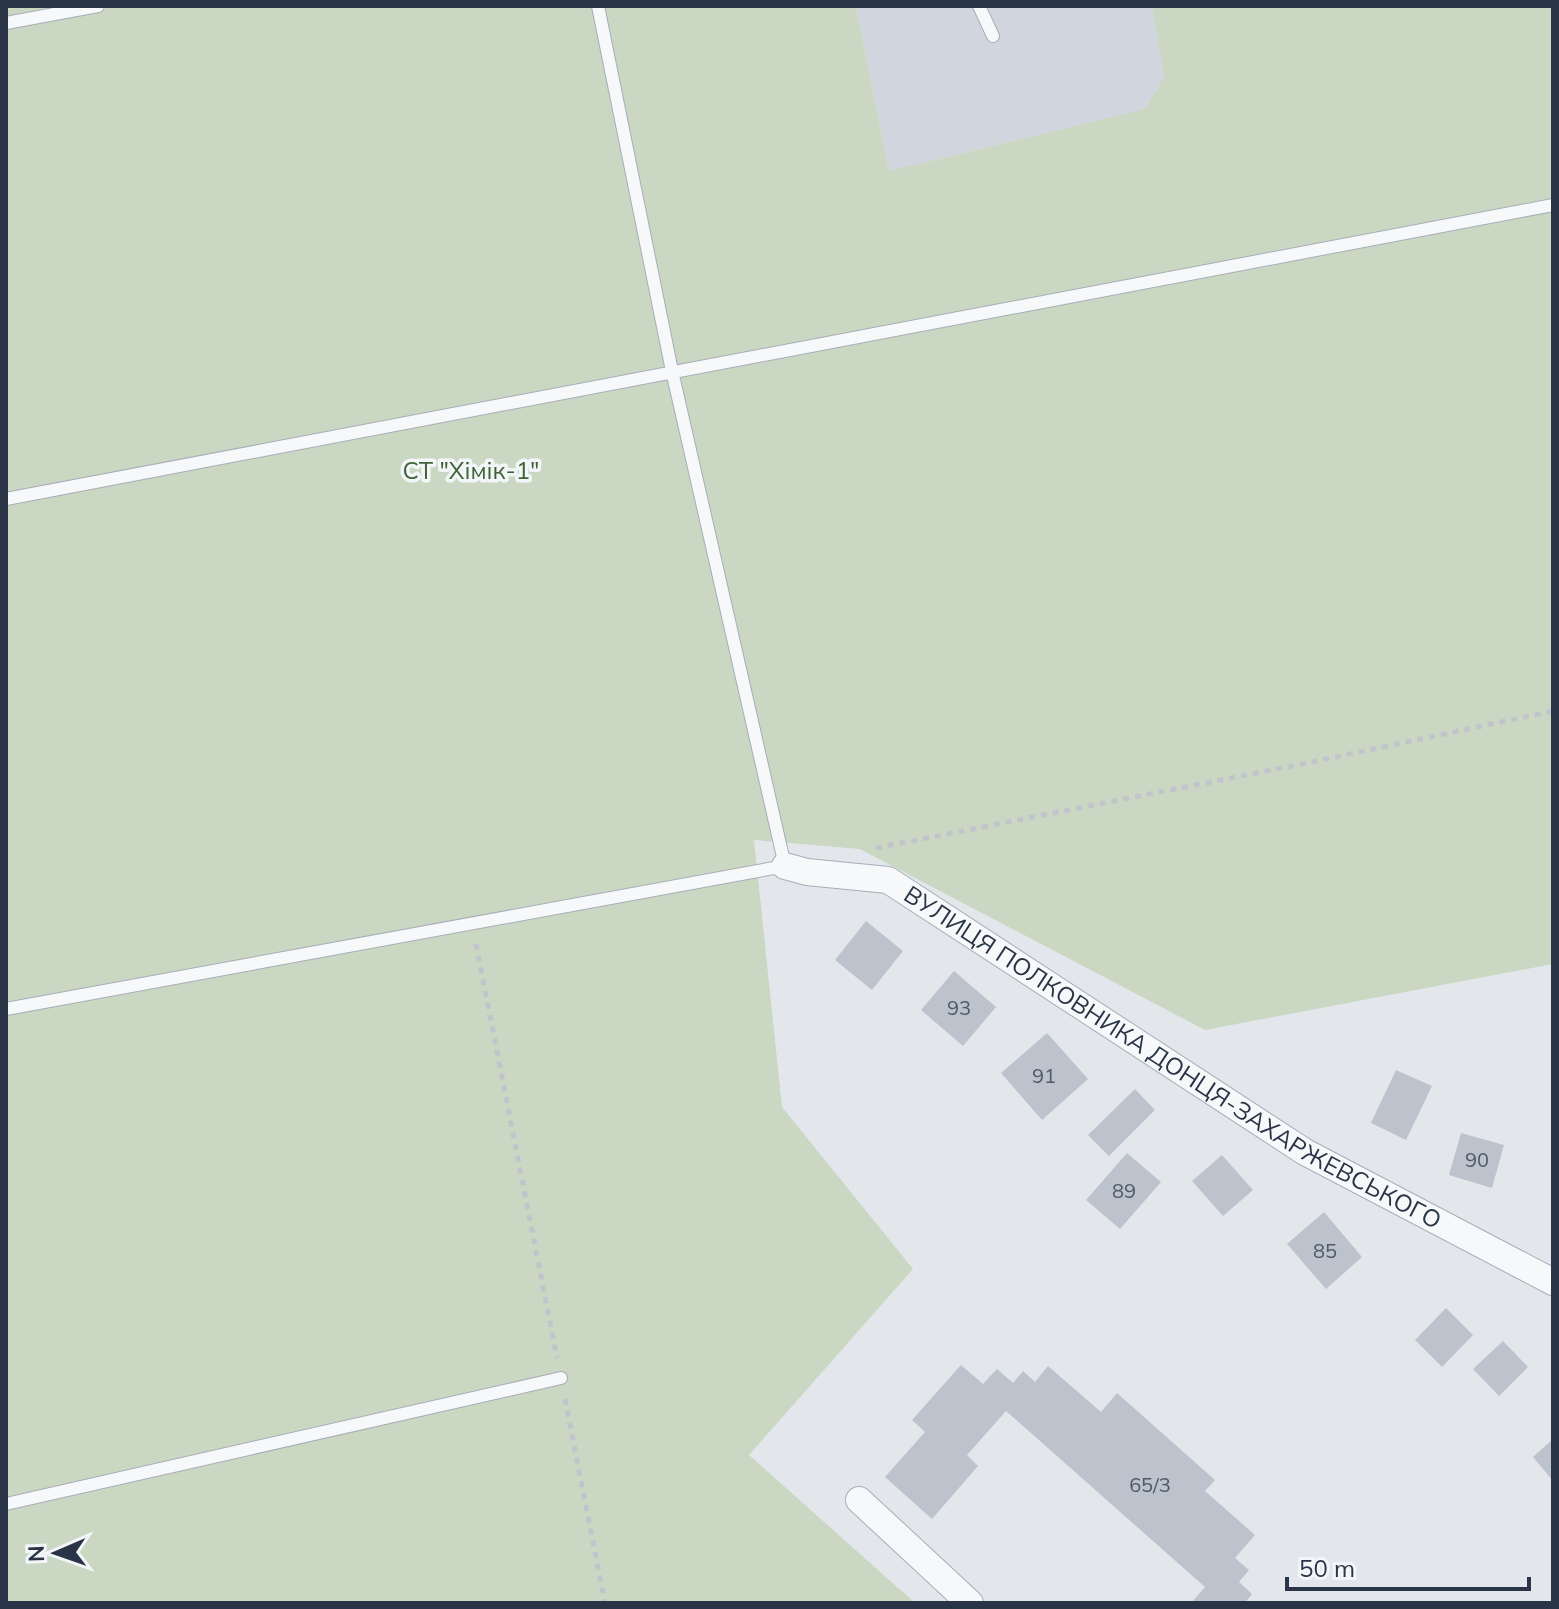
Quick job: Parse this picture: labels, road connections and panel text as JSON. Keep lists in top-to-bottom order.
{
  "streets": {
    "street": ["ВУЛИЦЯ ПОЛКОВНИКА ДОНЦЯ-ЗАХАРЖЕВСЬКОГО"]
  },
  "parks": ["СТ \"Хімік-1\""],
  "house_numbers": [
    "93",
    "91",
    "90",
    "89",
    "85",
    "65/3"
  ],
  "scale_bar": "50 m",
  "north": "left"
}
